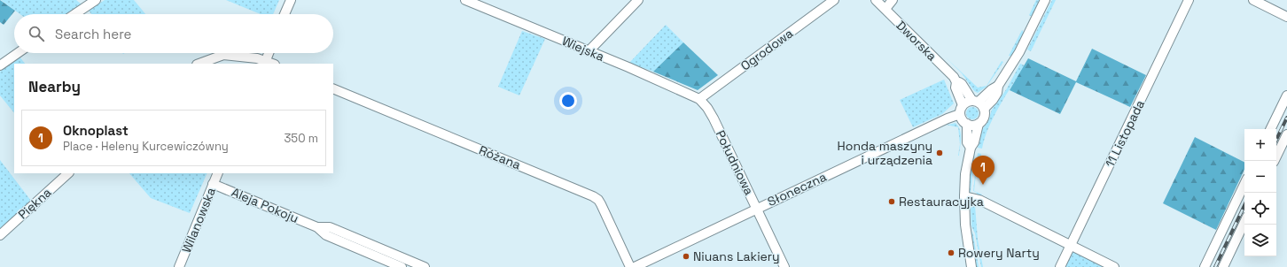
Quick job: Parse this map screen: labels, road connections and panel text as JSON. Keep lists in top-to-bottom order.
{
  "streets": {
    "street": [
      "Dworska",
      "Wiejska",
      "Ogrodowa",
      "11 Listopada",
      "Różana",
      "Południowa",
      "Słoneczna",
      "Piękna",
      "Aleja Pokoju",
      "Wilanowska"
    ]
  },
  "crossings": [
    ["Dworska", "Słoneczna"],
    ["Wiejska", "Ogrodowa"],
    ["Wiejska", "Południowa"],
    ["Ogrodowa", "Południowa"],
    ["Południowa", "Słoneczna"],
    ["Aleja Pokoju", "Wilanowska"]
  ],
  "places": [
    "Honda maszyny i urządzenia",
    "Restauracyjka",
    "Rowery Narty",
    "Niuans Lakiery"
  ],
  "page": {
    "search": "Search here",
    "heading": "Nearby",
    "list": [
      {
        "mark": "1",
        "name": "Oknoplast",
        "note": "Place · Heleny Kurcewiczówny",
        "value": "350 m"
      }
    ],
    "map_buttons": ["+", "−"],
    "pins": "1"
  }
}
